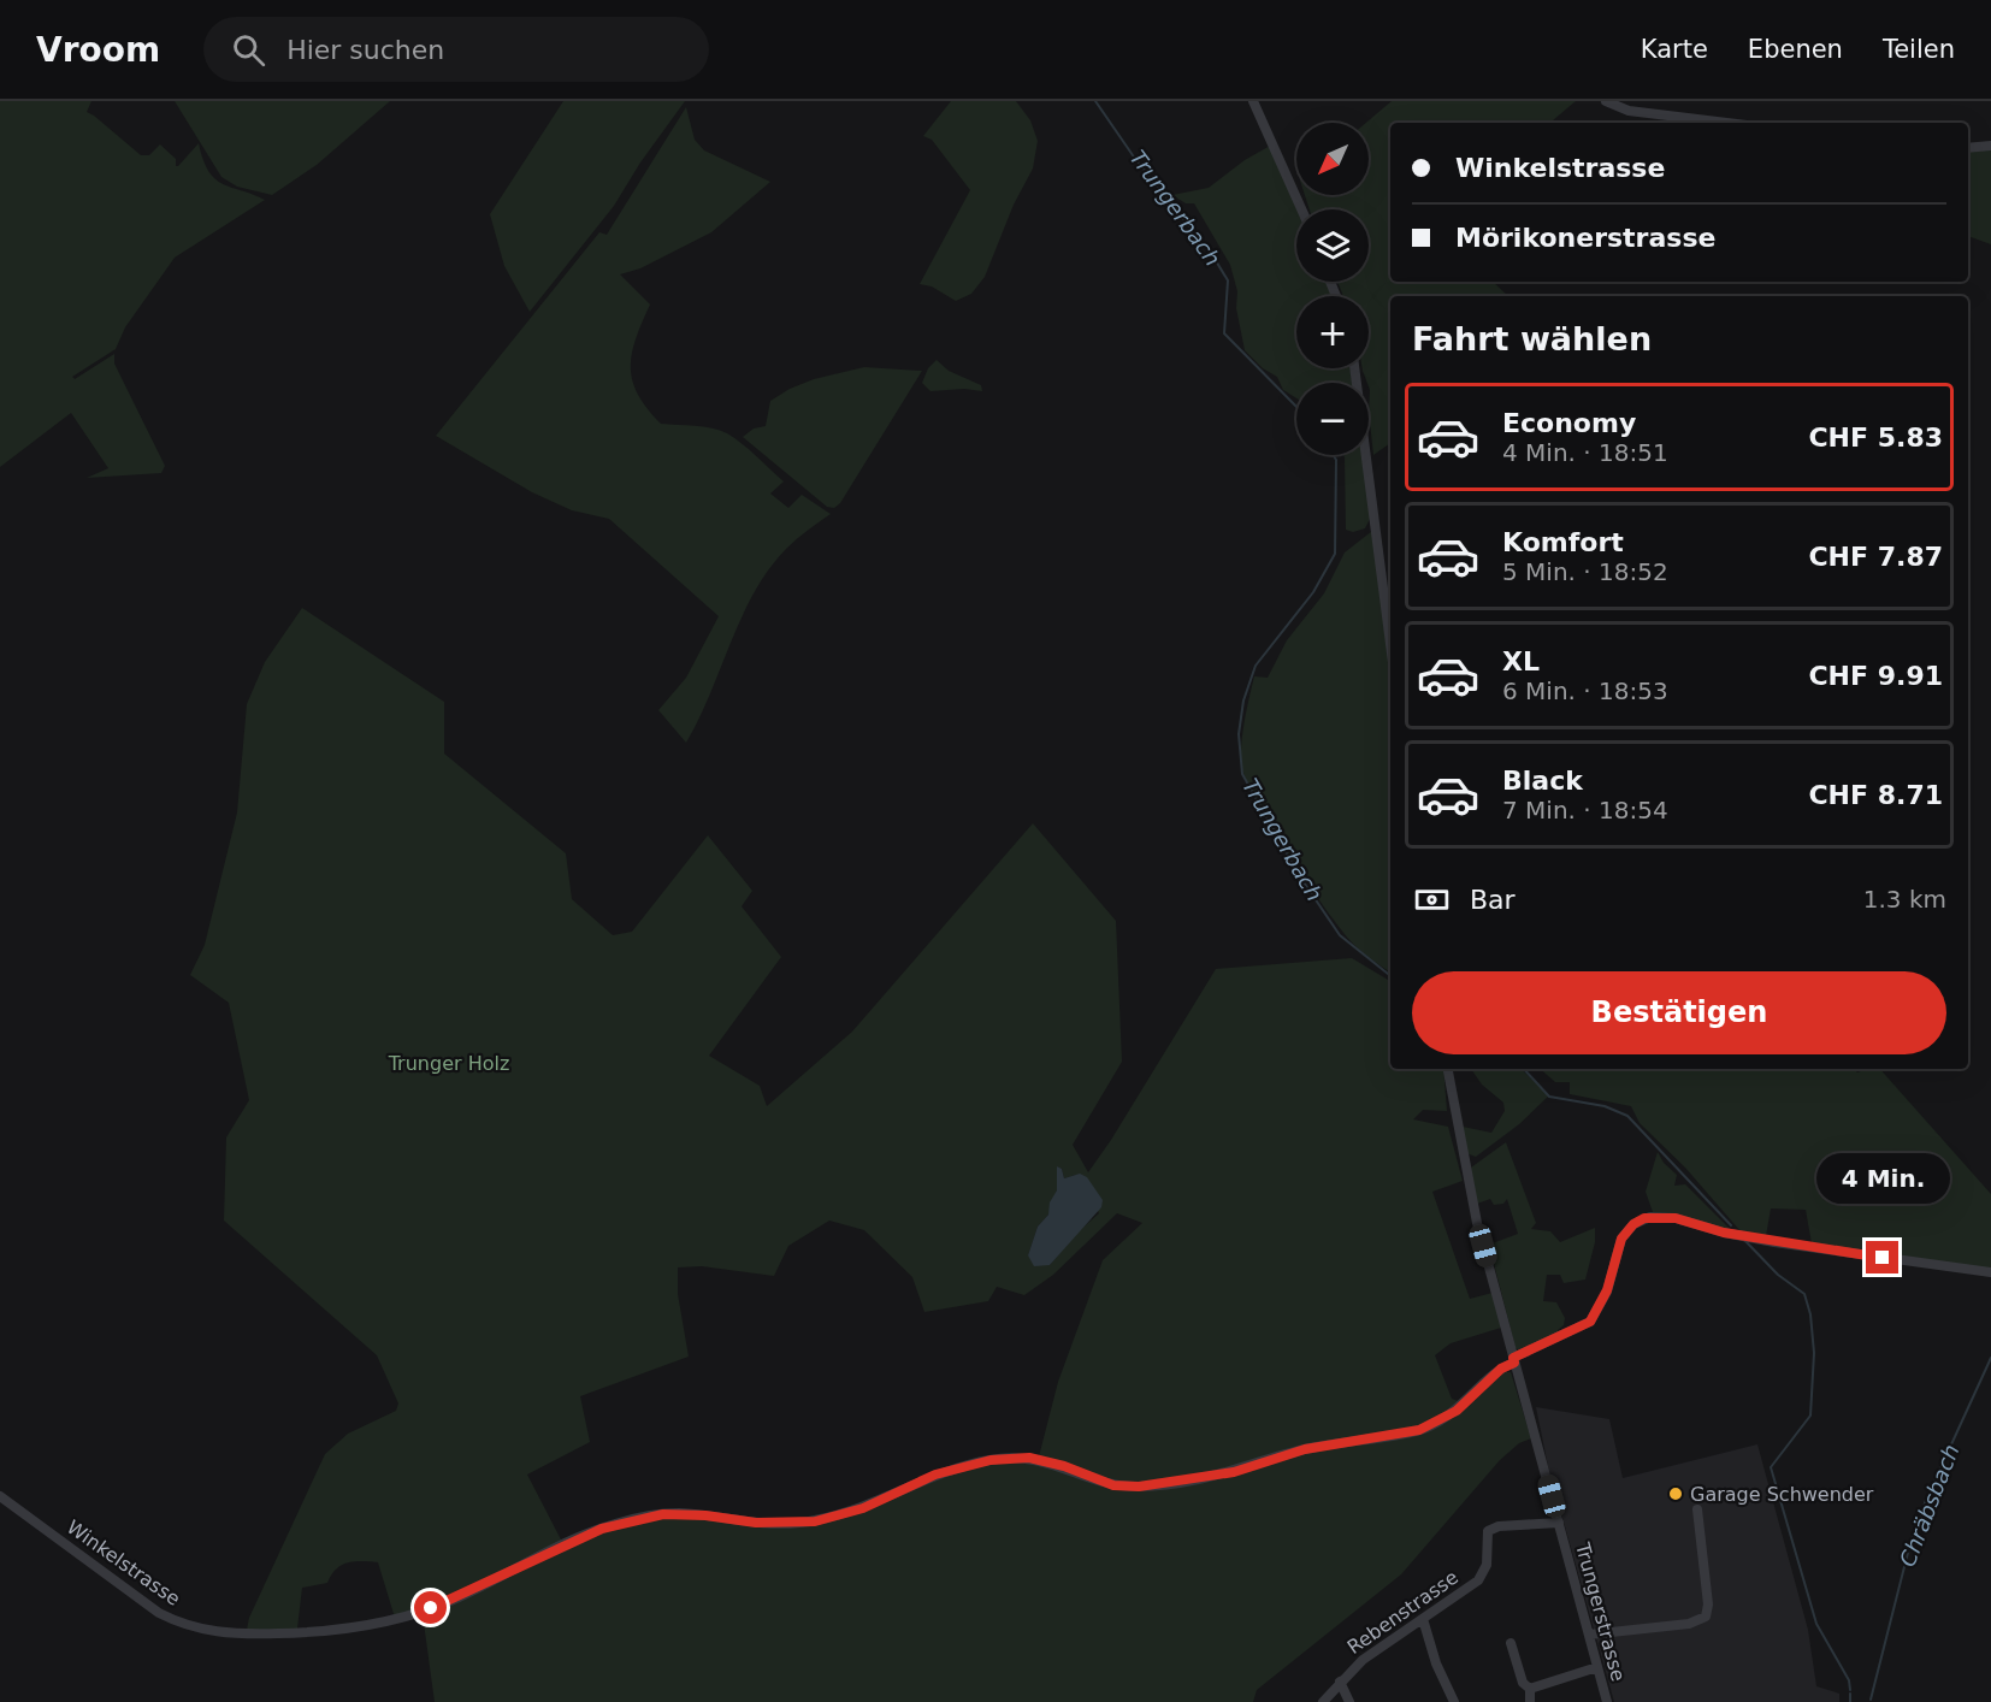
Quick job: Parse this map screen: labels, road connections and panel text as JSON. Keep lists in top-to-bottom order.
{
  "streets": {
    "street": ["Winkelstrasse", "Rebenstrasse", "Trungerstrasse"]
  },
  "crossings": [
    ["Winkelstrasse", "Trungerstrasse"],
    ["Rebenstrasse", "Trungerstrasse"]
  ],
  "water": ["Trungerbach", "Chräbsbach"],
  "parks": ["Trunger Holz"],
  "places": ["Garage Schwender"],
  "north": "bottom left",
  "page": {
    "header": "Vroom",
    "search": "Hier suchen",
    "nav": ["Karte", "Ebenen", "Teilen"],
    "map_buttons": ["+", "−"],
    "banner": ["Winkelstrasse", "Mörikonerstrasse"],
    "heading": "Fahrt wählen",
    "list": [
      {
        "name": "Economy",
        "note": "4 Min. · 18:51",
        "value": "CHF 5.83"
      },
      {
        "name": "Komfort",
        "note": "5 Min. · 18:52",
        "value": "CHF 7.87"
      },
      {
        "name": "XL",
        "note": "6 Min. · 18:53",
        "value": "CHF 9.91"
      },
      {
        "name": "Black",
        "note": "7 Min. · 18:54",
        "value": "CHF 8.71"
      }
    ],
    "pay": ["Bar", "1.3 km"],
    "buttons": "Bestätigen",
    "bubble": "4 Min."
  }
}
